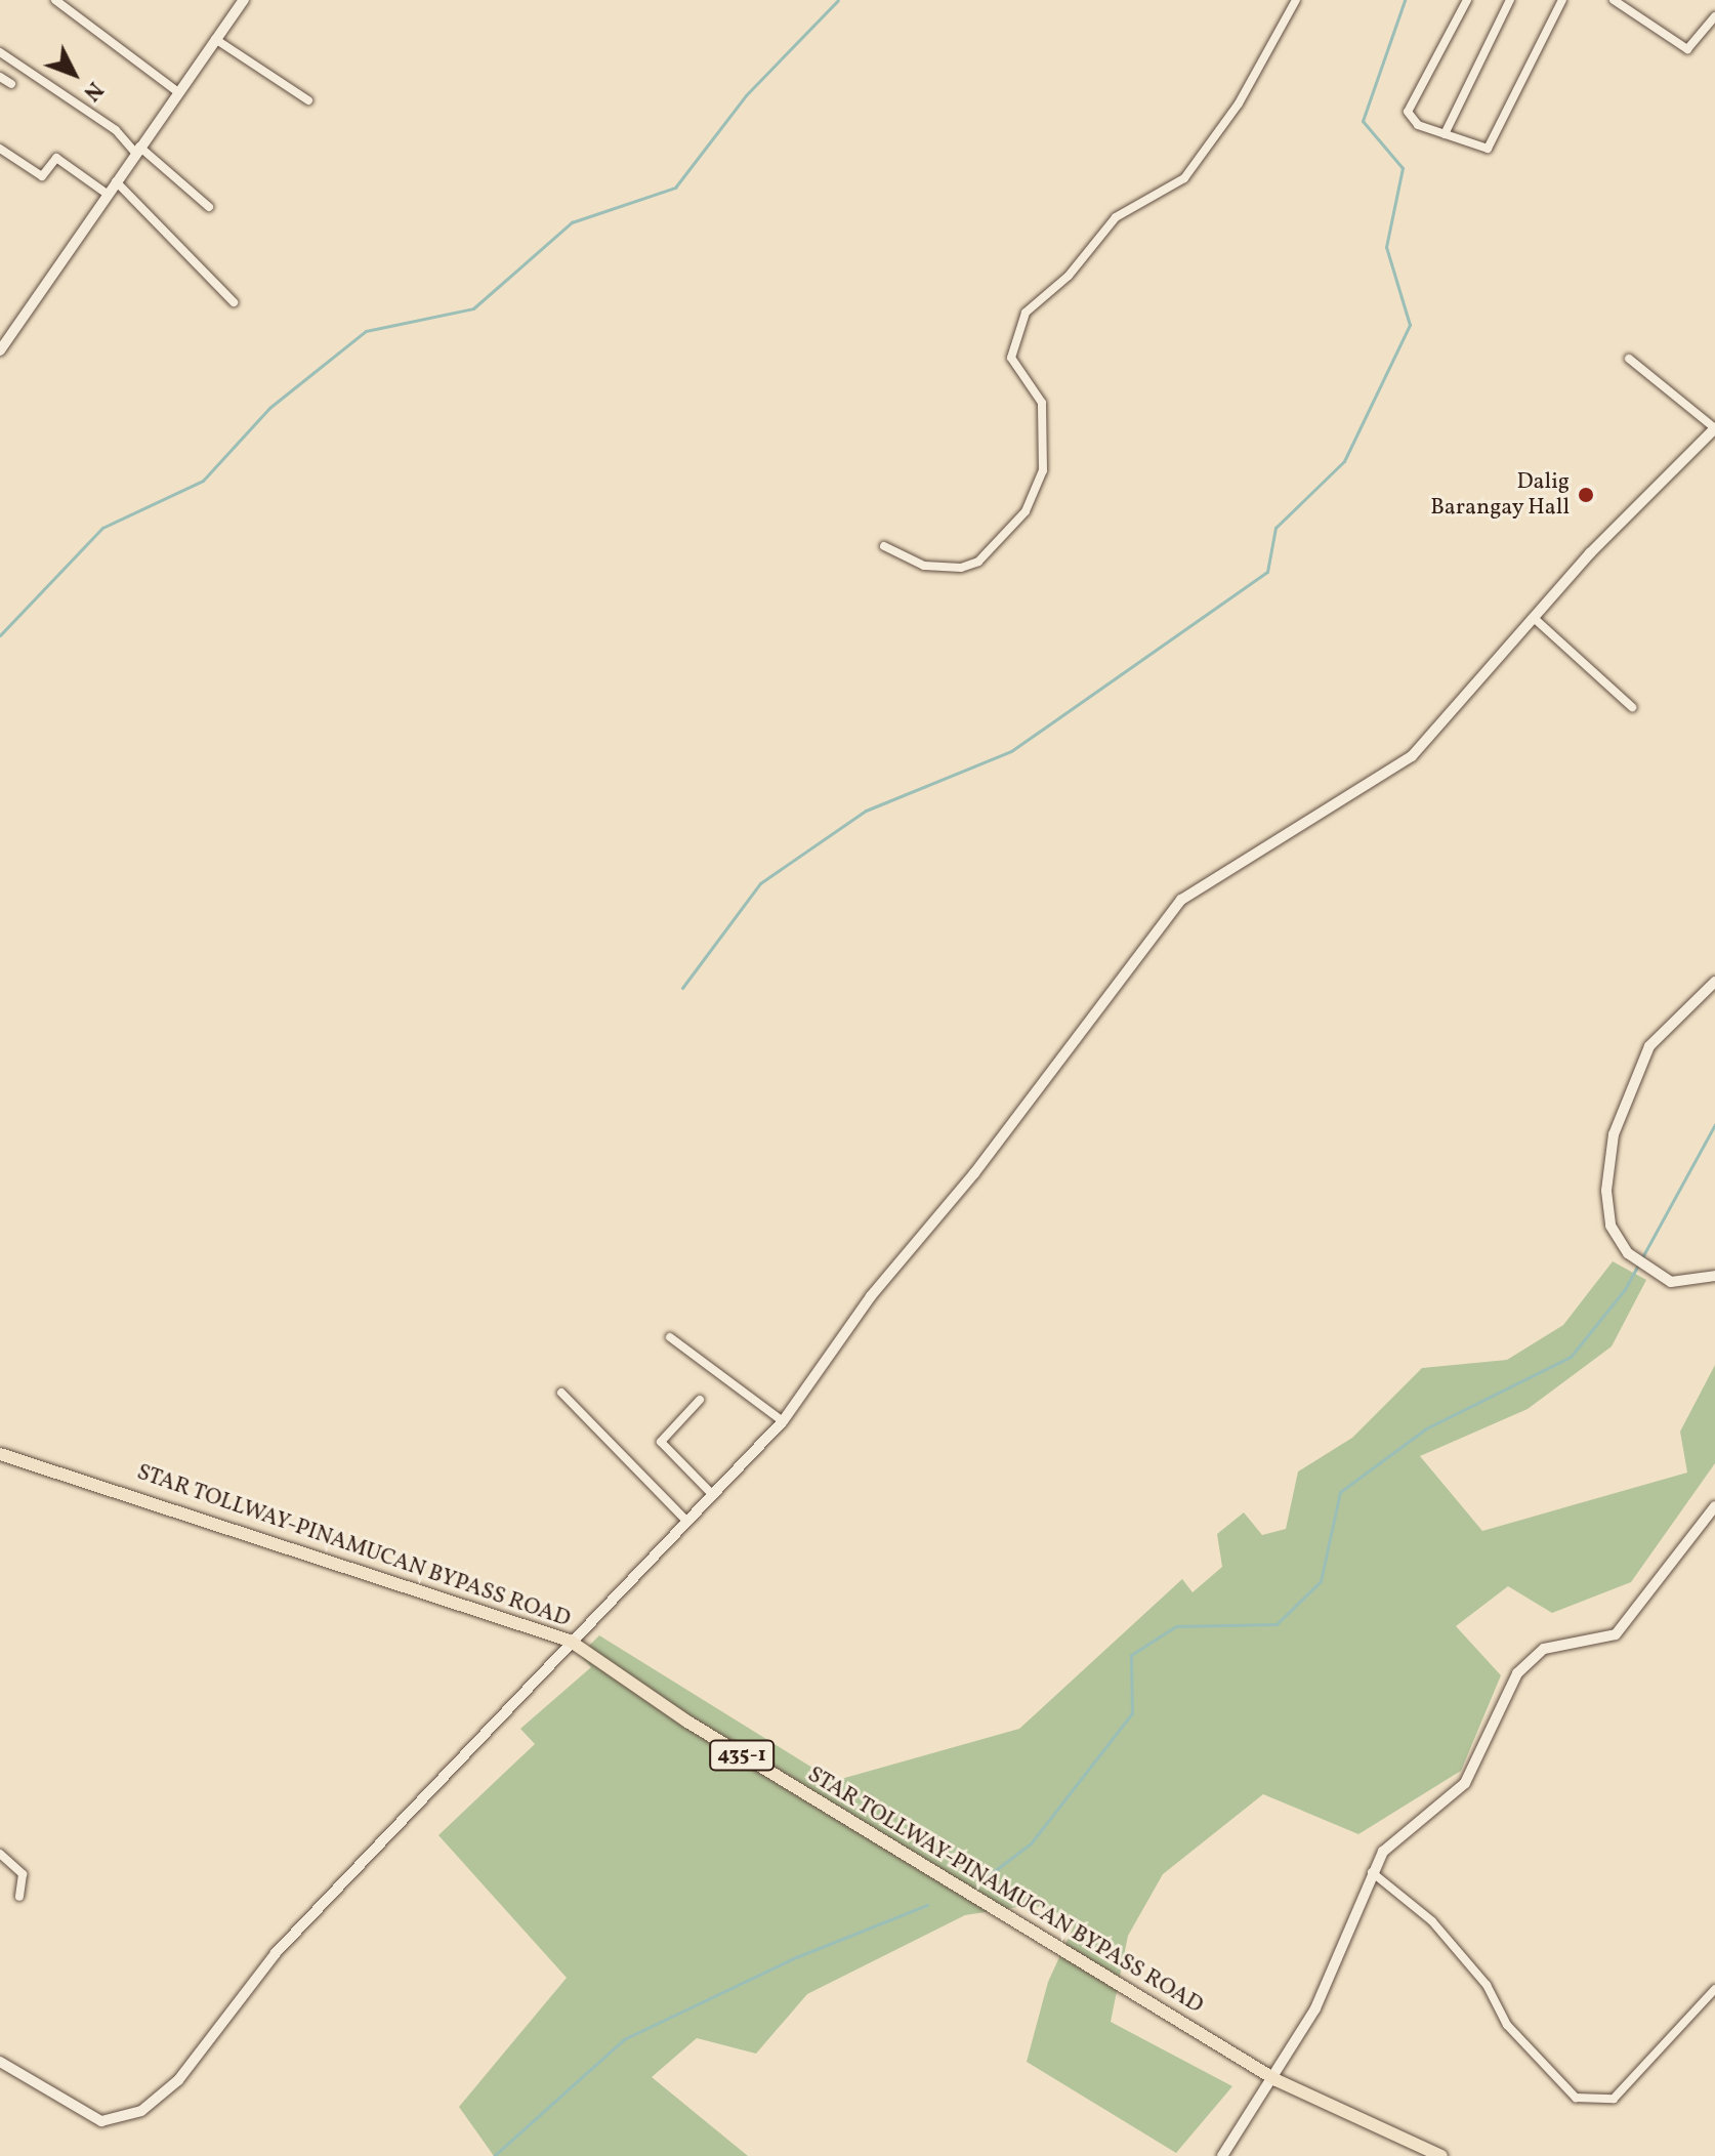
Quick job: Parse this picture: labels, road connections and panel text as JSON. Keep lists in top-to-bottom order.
{
  "streets": {
    "main road": ["STAR TOLLWAY-PINAMUCAN BYPASS ROAD", "435-1"]
  },
  "places": ["Dalig Barangay Hall"],
  "north": "bottom right"
}
